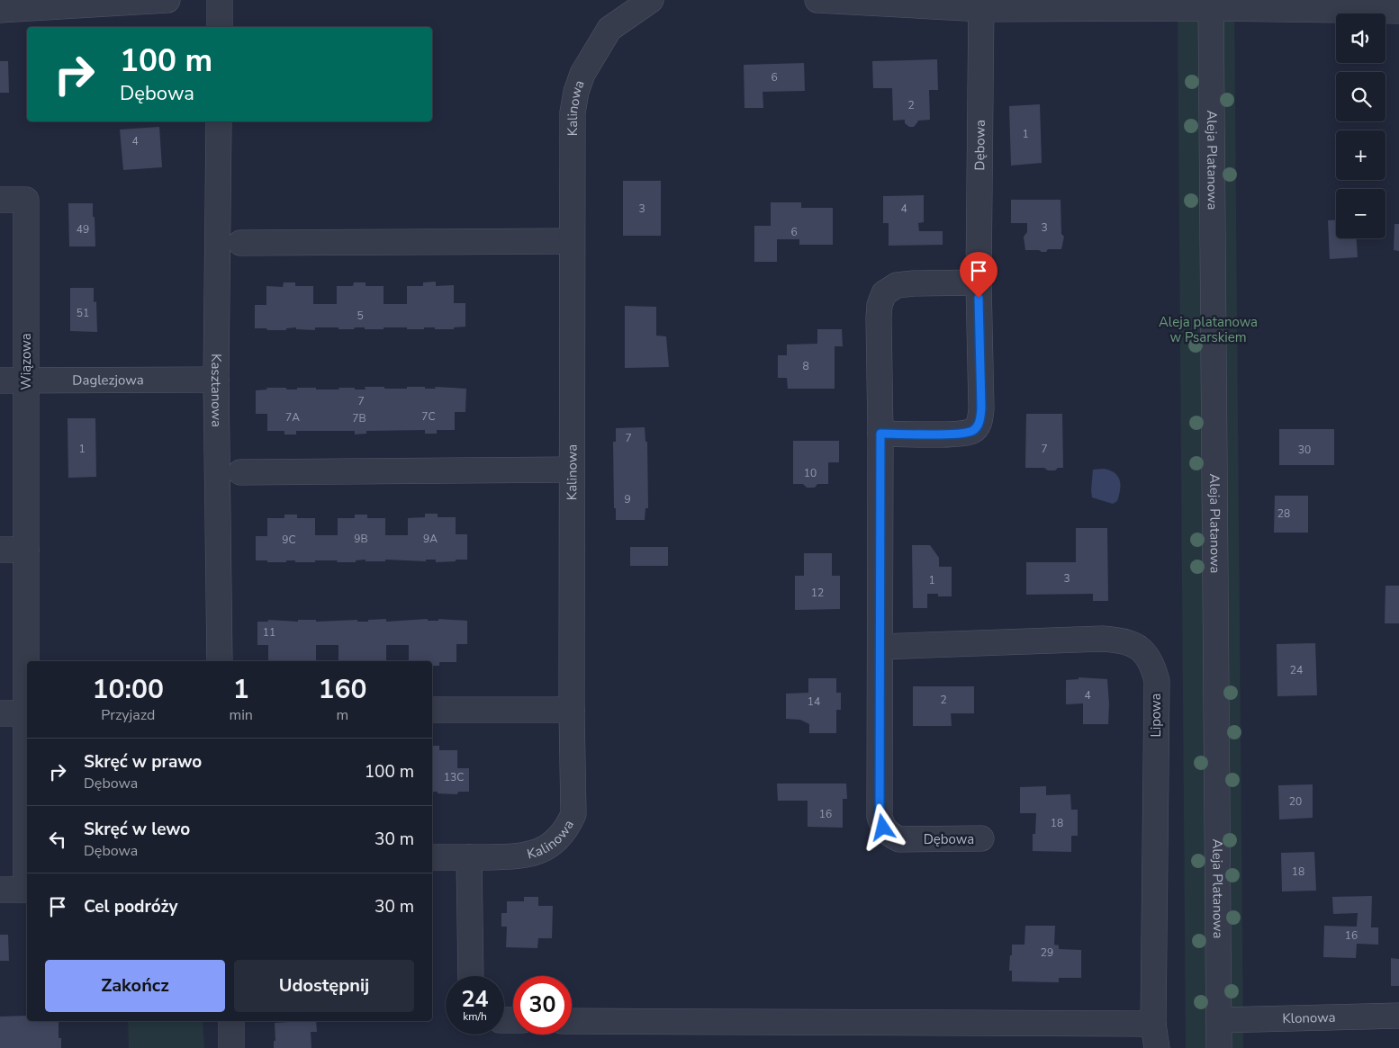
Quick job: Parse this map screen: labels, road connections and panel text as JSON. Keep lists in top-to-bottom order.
{
  "streets": {
    "street": [
      "Kalinowa",
      "Dębowa",
      "Aleja Platanowa",
      "Wiązowa",
      "Daglezjowa",
      "Kasztanowa",
      "Lipowa",
      "Klonowa"
    ]
  },
  "crossings": [
    ["Dębowa", "Lipowa"],
    ["Aleja Platanowa", "Klonowa"],
    ["Wiązowa", "Daglezjowa"],
    ["Daglezjowa", "Kasztanowa"]
  ],
  "parks": ["Aleja platanowa w Psarskiem"],
  "house_numbers": [
    "6",
    "2",
    "1",
    "4",
    "3",
    "4",
    "3",
    "49",
    "6",
    "51",
    "5",
    "8",
    "7",
    "7C",
    "7A",
    "7B",
    "7",
    "1",
    "7",
    "30",
    "10",
    "9",
    "28",
    "9B",
    "9A",
    "9C",
    "3",
    "1",
    "12",
    "11",
    "24",
    "4",
    "2",
    "14",
    "13C",
    "20",
    "16",
    "18",
    "18",
    "16",
    "29"
  ],
  "page": {
    "map_buttons": ["+", "−"],
    "turn": ["100 m", "Dębowa"],
    "eta": [
      "10:00",
      "Przyjazd",
      "1",
      "min",
      "160",
      "m"
    ],
    "list": [
      {
        "name": "Skręć w prawo",
        "note": "Dębowa",
        "value": "100 m"
      },
      {
        "name": "Skręć w lewo",
        "note": "Dębowa",
        "value": "30 m"
      },
      {
        "name": "Cel podróży",
        "value": "30 m"
      }
    ],
    "buttons": ["Zakończ", "Udostępnij"],
    "speed": "24 km/h",
    "limit": "30"
  }
}
